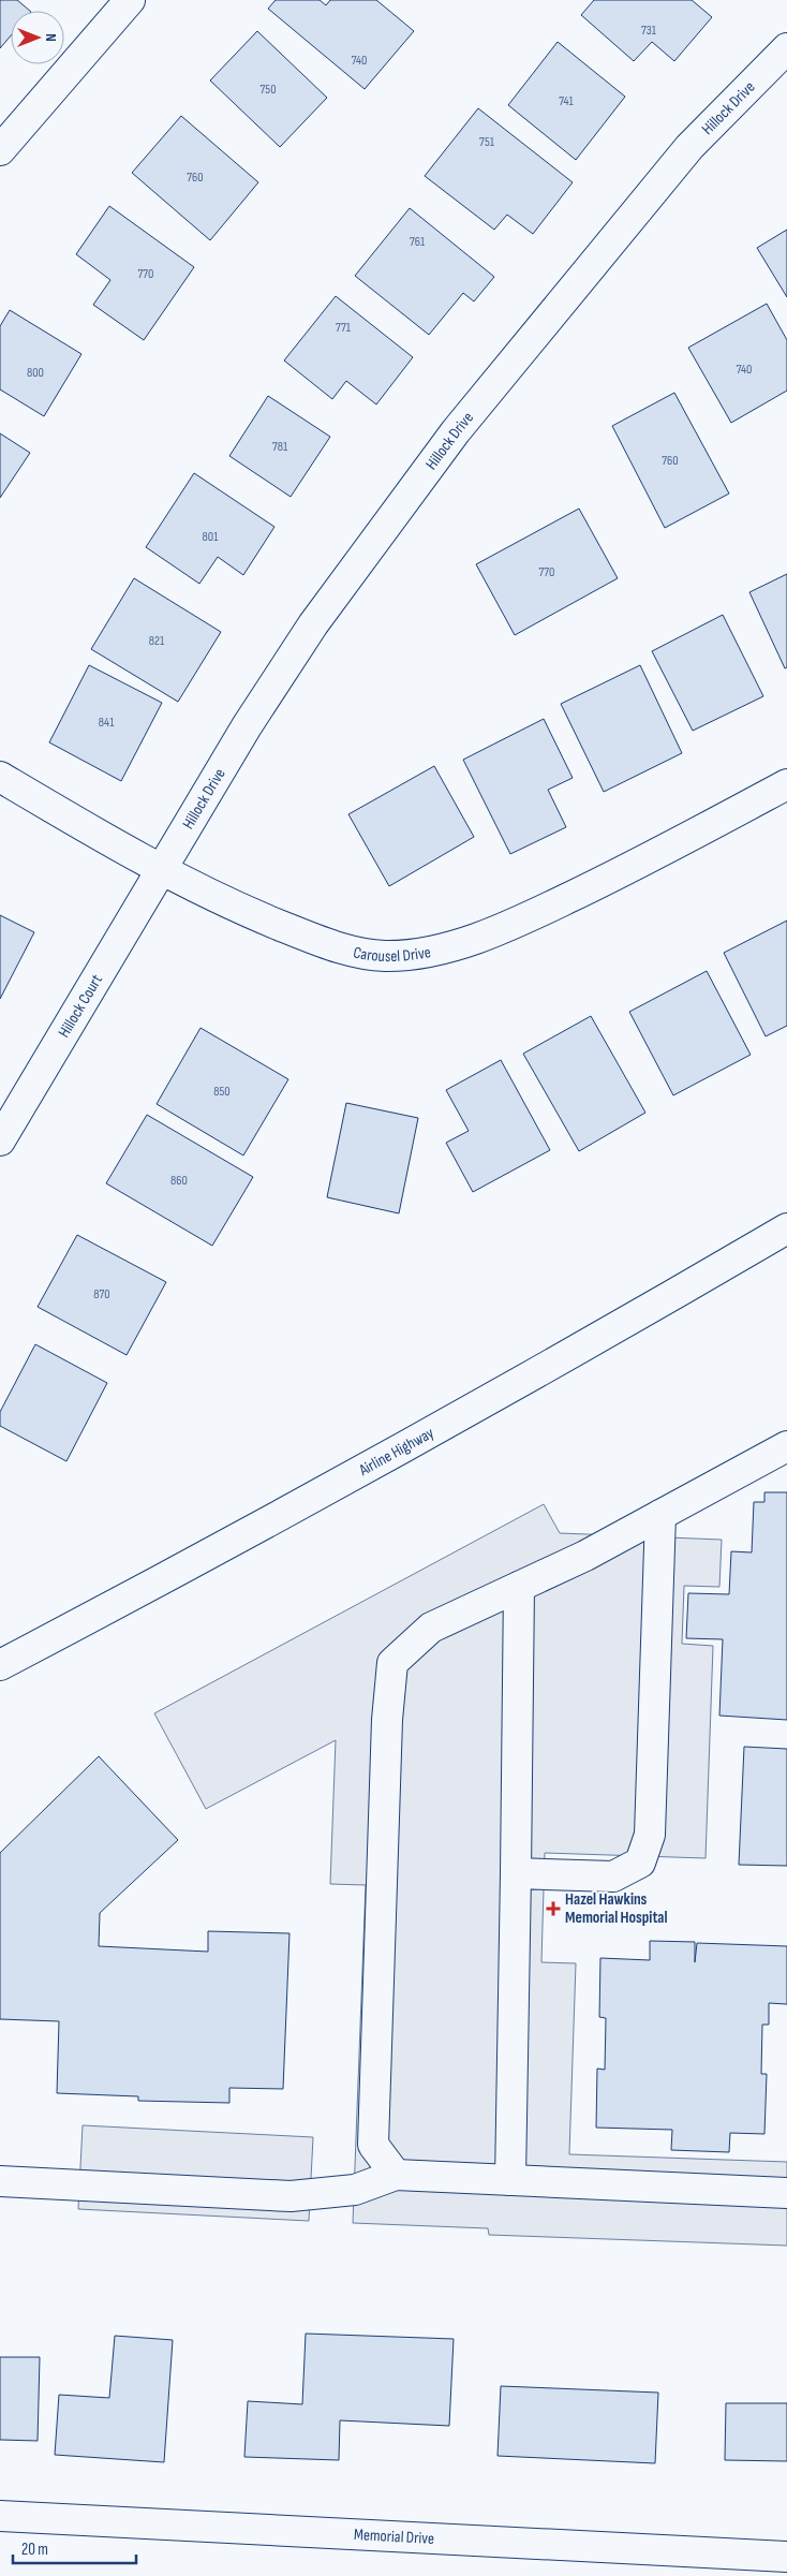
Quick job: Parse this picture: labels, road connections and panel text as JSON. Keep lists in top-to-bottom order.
{
  "streets": {
    "street": [
      "Hillock Drive",
      "Carousel Drive",
      "Hillock Court",
      "Airline Highway",
      "Memorial Drive"
    ]
  },
  "crossings": [
    ["Hillock Drive", "Carousel Drive"],
    ["Hillock Drive", "Hillock Court"],
    ["Carousel Drive", "Hillock Court"]
  ],
  "places": {
    "health": ["Hazel Hawkins Memorial Hospital"]
  },
  "house_numbers": [
    "731",
    "740",
    "750",
    "741",
    "751",
    "760",
    "761",
    "770",
    "771",
    "740",
    "800",
    "781",
    "760",
    "801",
    "770",
    "821",
    "841",
    "850",
    "860",
    "870"
  ],
  "scale_bar": "20 m",
  "north": "right"
}
